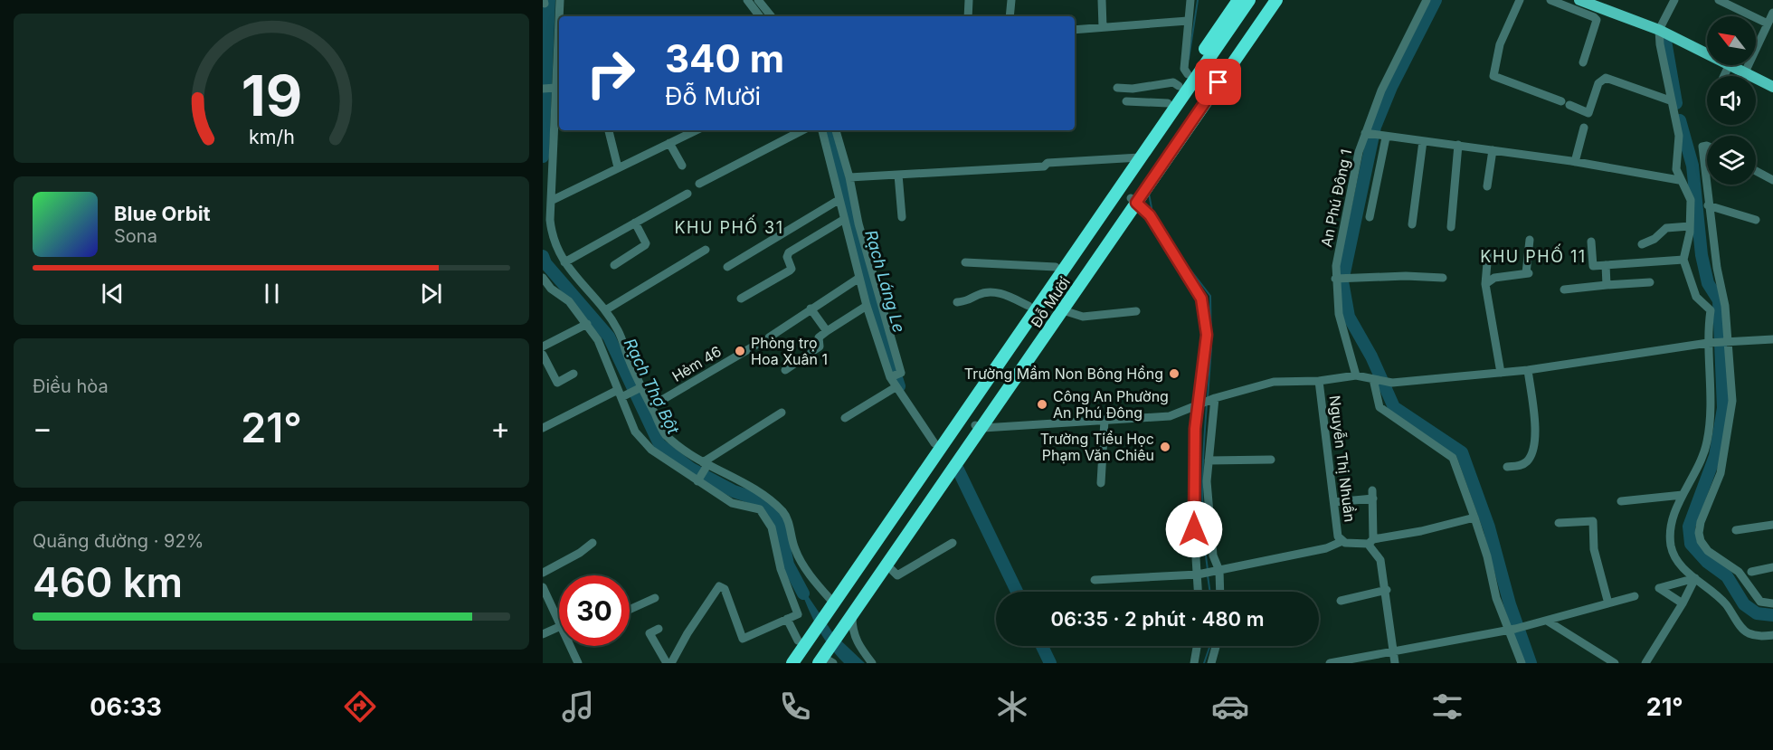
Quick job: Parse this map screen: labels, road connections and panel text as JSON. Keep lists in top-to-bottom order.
{
  "streets": {
    "highway": ["Đỗ Mười"],
    "street": ["An Phú Đông 1", "Hẻm 46", "Nguyễn Thị Nhuần"]
  },
  "crossings": [
    ["Đỗ Mười", "Nguyễn Thị Nhuần"]
  ],
  "districts": ["KHU PHỐ 31", "KHU PHỐ 11"],
  "water": ["Rạch Láng Le", "Rạch Thợ Bột"],
  "places": [
    "Phòng trọ Hoa Xuân 1",
    "Trường Mầm Non Bông Hồng",
    "Công An Phường An Phú Đông",
    "Trường Tiểu Học Phạm Văn Chiêu"
  ],
  "north": "top left",
  "page": {
    "turn": ["340 m", "Đỗ Mười"],
    "song": ["Blue Orbit", "Sona"],
    "tile": [
      "Điều hòa",
      ["Quãng đường · 92%", "460 km"]
    ],
    "heat": ["−", "21°", "+"],
    "limit": "30",
    "trip": "06:35 · 2 phút · 480 m",
    "tabs": ["06:33", "21°"],
    "gauge": ["19", "km/h"]
  }
}
